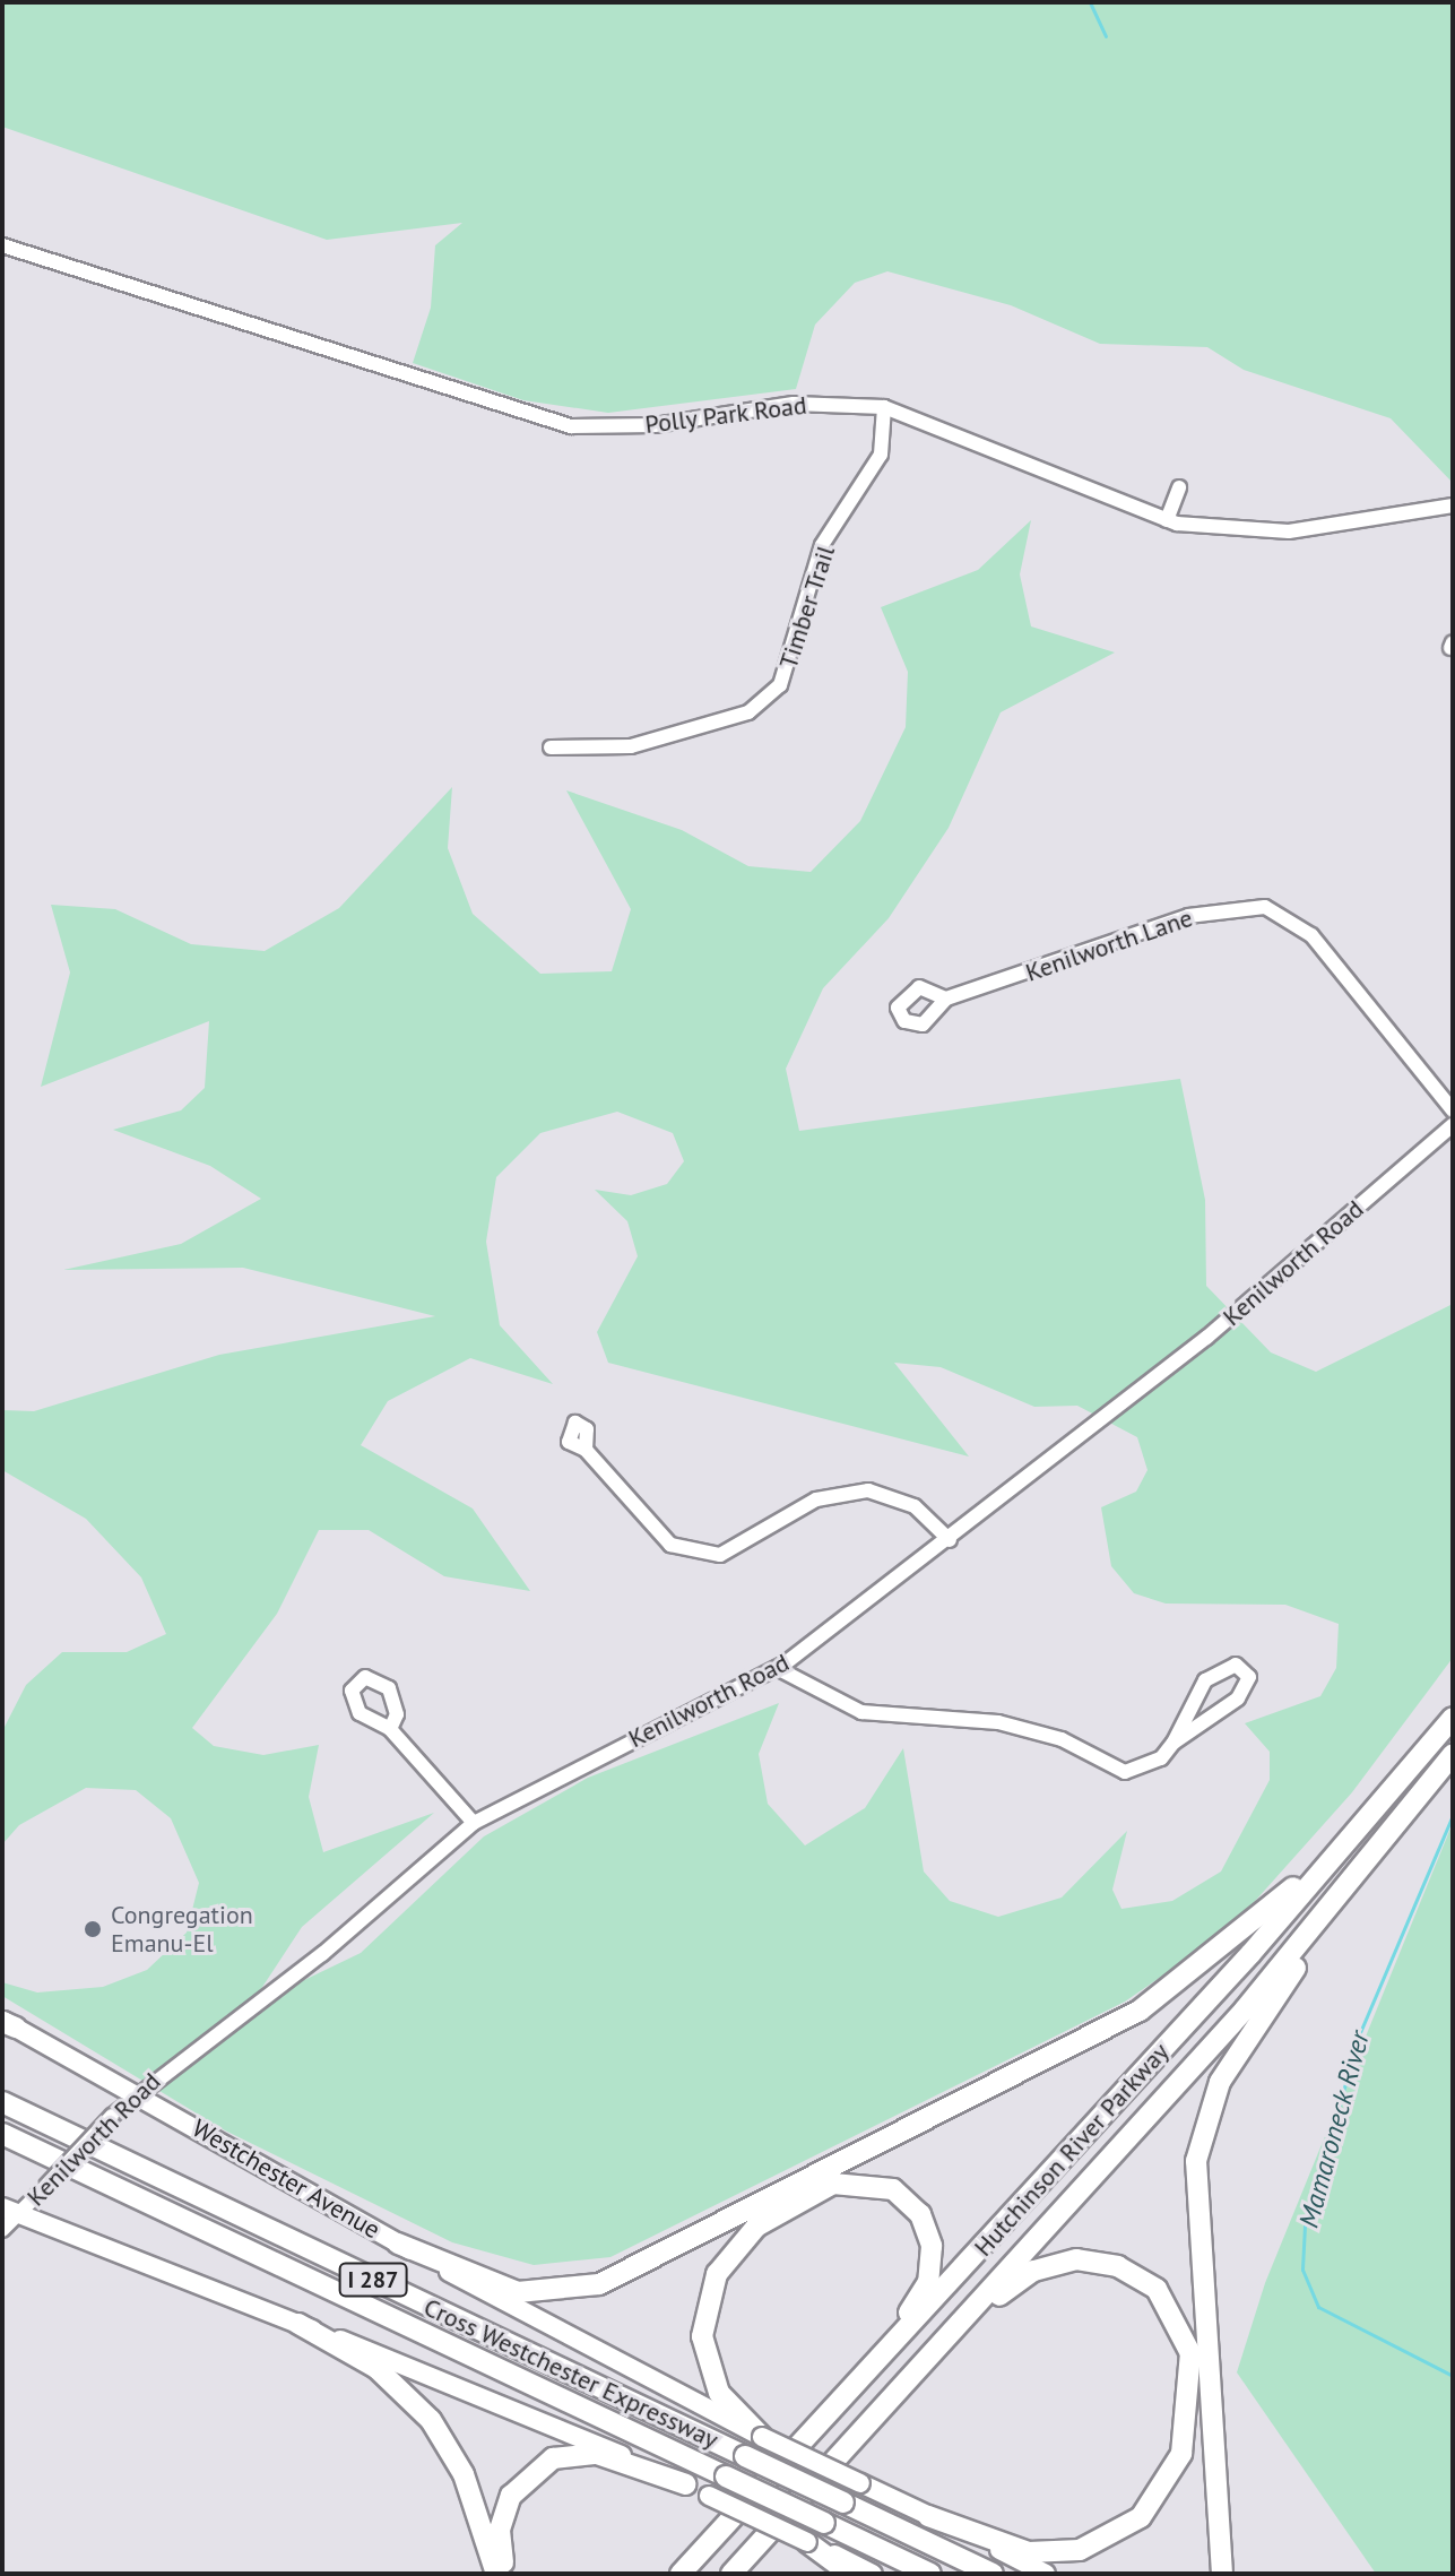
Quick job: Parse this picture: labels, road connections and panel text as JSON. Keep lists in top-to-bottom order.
{
  "streets": {
    "highway": ["Hutchinson River Parkway", "I 287", "Cross Westchester Expressway"],
    "main road": ["Westchester Avenue"],
    "street": [
      "Polly Park Road",
      "Timber Trail",
      "Kenilworth Lane",
      "Kenilworth Road"
    ]
  },
  "crossings": [
    ["Polly Park Road", "Timber Trail"],
    ["Kenilworth Road", "Westchester Avenue"]
  ],
  "water": ["Mamaroneck River"],
  "places": ["Congregation Emanu-El"]
}
